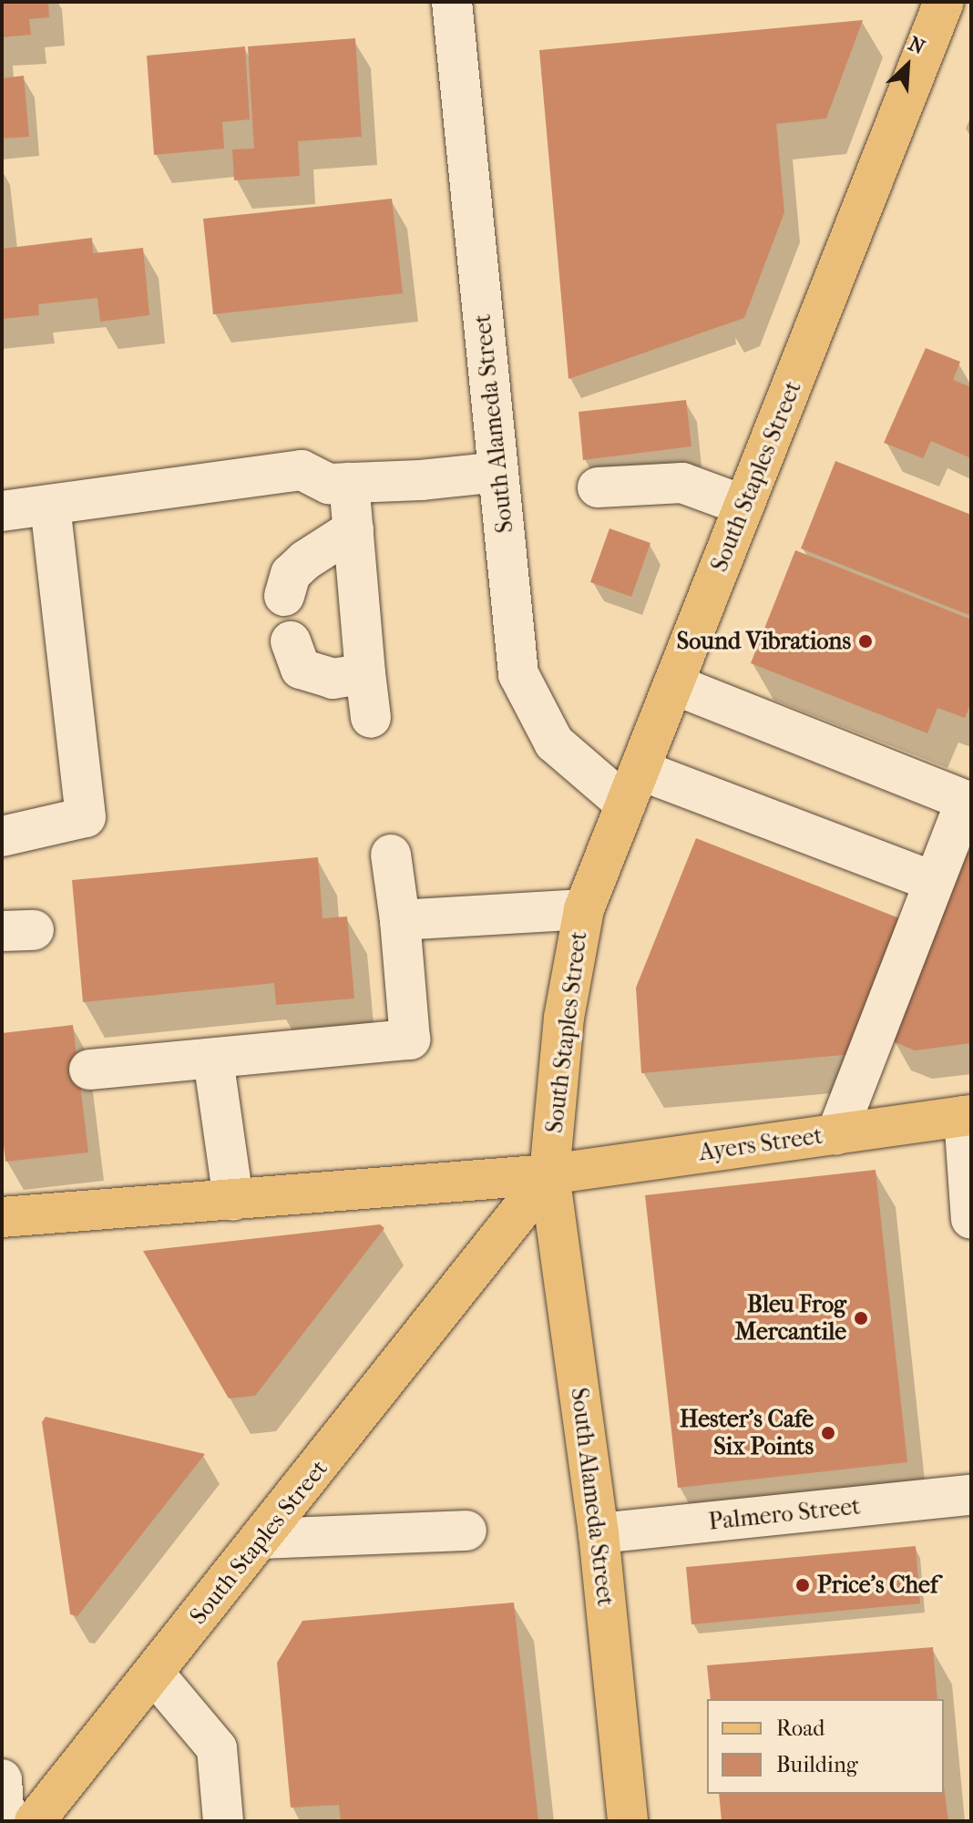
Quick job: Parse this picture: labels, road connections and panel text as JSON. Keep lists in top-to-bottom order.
{
  "streets": {
    "main road": ["South Alameda Street", "South Staples Street", "Ayers Street"],
    "street": ["Palmero Street"]
  },
  "crossings": [
    ["South Alameda Street", "South Staples Street"],
    ["South Alameda Street", "Ayers Street"],
    ["South Alameda Street", "Palmero Street"],
    ["South Staples Street", "Ayers Street"]
  ],
  "places": [
    "Sound Vibrations",
    "Bleu Frog Mercantile",
    "Hester's Cafe Six Points",
    "Price's Chef"
  ],
  "legend": ["Road", "Building"],
  "north": "top right"
}
